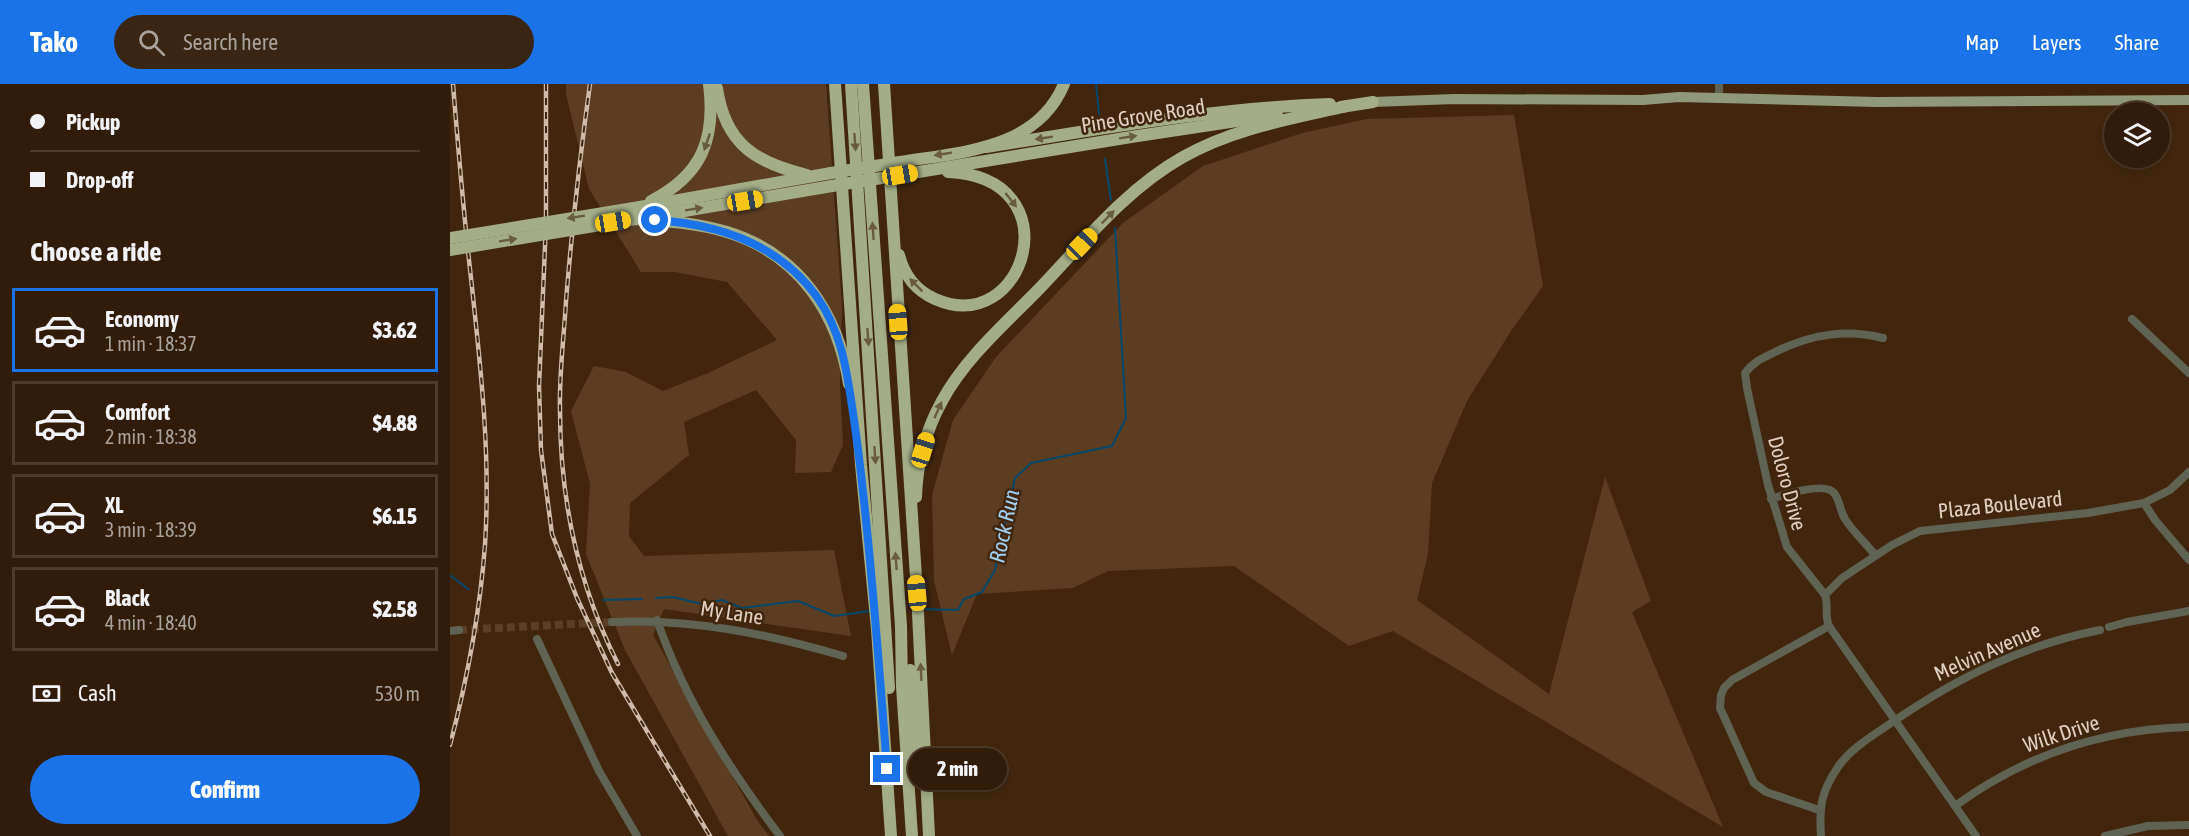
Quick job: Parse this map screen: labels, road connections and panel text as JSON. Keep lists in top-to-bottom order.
{
  "streets": {
    "highway": ["Pine Grove Road"],
    "street": [
      "Doloro Drive",
      "Plaza Boulevard",
      "My Lane",
      "Melvin Avenue",
      "Wilk Drive"
    ]
  },
  "crossings": [
    ["Doloro Drive", "Plaza Boulevard"]
  ],
  "water": ["Rock Run"],
  "page": {
    "header": "Tako",
    "search": "Search here",
    "nav": ["Map", "Layers", "Share"],
    "banner": ["Pickup", "Drop-off"],
    "heading": "Choose a ride",
    "list": [
      {
        "name": "Economy",
        "note": "1 min · 18:37",
        "value": "$3.62"
      },
      {
        "name": "Comfort",
        "note": "2 min · 18:38",
        "value": "$4.88"
      },
      {
        "name": "XL",
        "note": "3 min · 18:39",
        "value": "$6.15"
      },
      {
        "name": "Black",
        "note": "4 min · 18:40",
        "value": "$2.58"
      }
    ],
    "pay": ["Cash", "530 m"],
    "buttons": "Confirm",
    "bubble": "2 min"
  }
}
